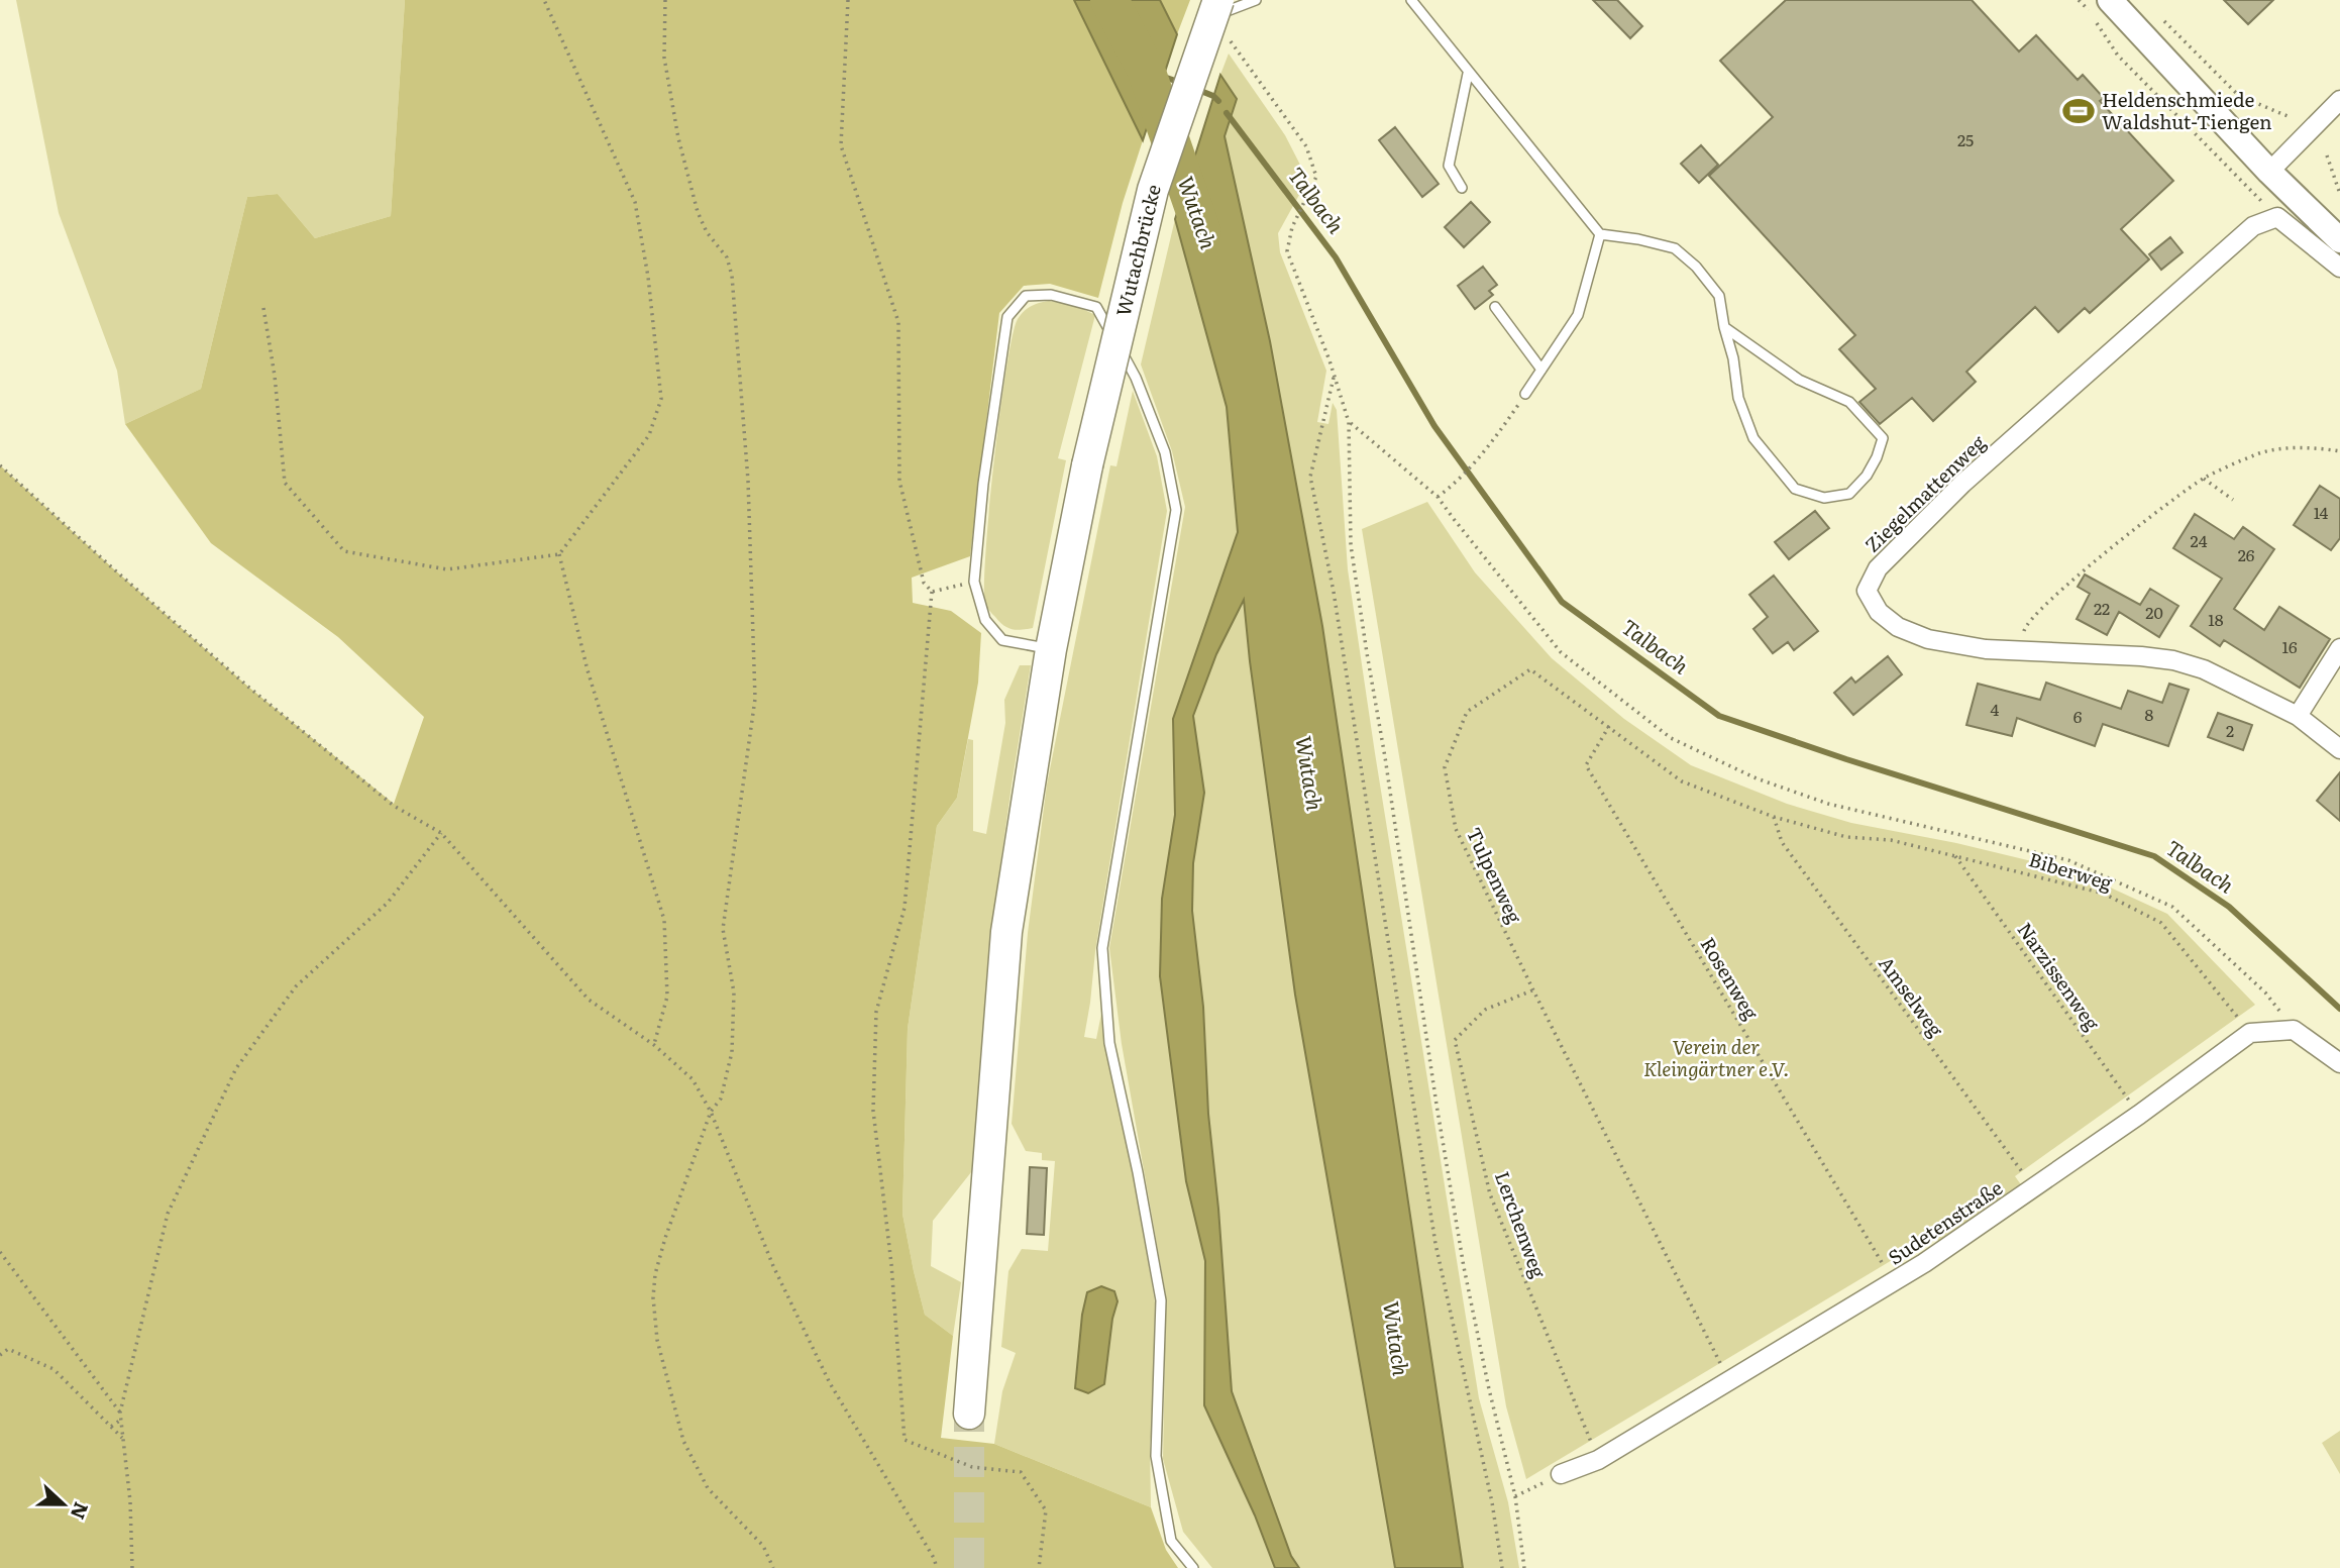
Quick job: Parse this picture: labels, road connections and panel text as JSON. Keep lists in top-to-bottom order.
{
  "streets": {
    "highway": ["Wutachbrücke"],
    "street": ["Ziegelmattenweg", "Sudetenstraße"],
    "path": [
      "Biberweg",
      "Tulpenweg",
      "Narzissenweg",
      "Rosenweg",
      "Amselweg",
      "Lerchenweg"
    ]
  },
  "crossings": [
    ["Biberweg", "Tulpenweg"],
    ["Biberweg", "Narzissenweg"],
    ["Biberweg", "Sudetenstraße"],
    ["Tulpenweg", "Narzissenweg"],
    ["Tulpenweg", "Rosenweg"],
    ["Tulpenweg", "Amselweg"],
    ["Tulpenweg", "Sudetenstraße"],
    ["Tulpenweg", "Lerchenweg"],
    ["Narzissenweg", "Sudetenstraße"],
    ["Rosenweg", "Sudetenstraße"],
    ["Amselweg", "Sudetenstraße"],
    ["Sudetenstraße", "Lerchenweg"]
  ],
  "water": ["Talbach", "Wutach"],
  "parks": ["Verein der Kleingärtner e.V."],
  "places": {
    "sports": ["Heldenschmiede Waldshut-Tiengen"]
  },
  "house_numbers": [
    "25",
    "14",
    "24",
    "26",
    "22",
    "20",
    "18",
    "16",
    "4",
    "8",
    "6",
    "2"
  ],
  "north": "right"
}
